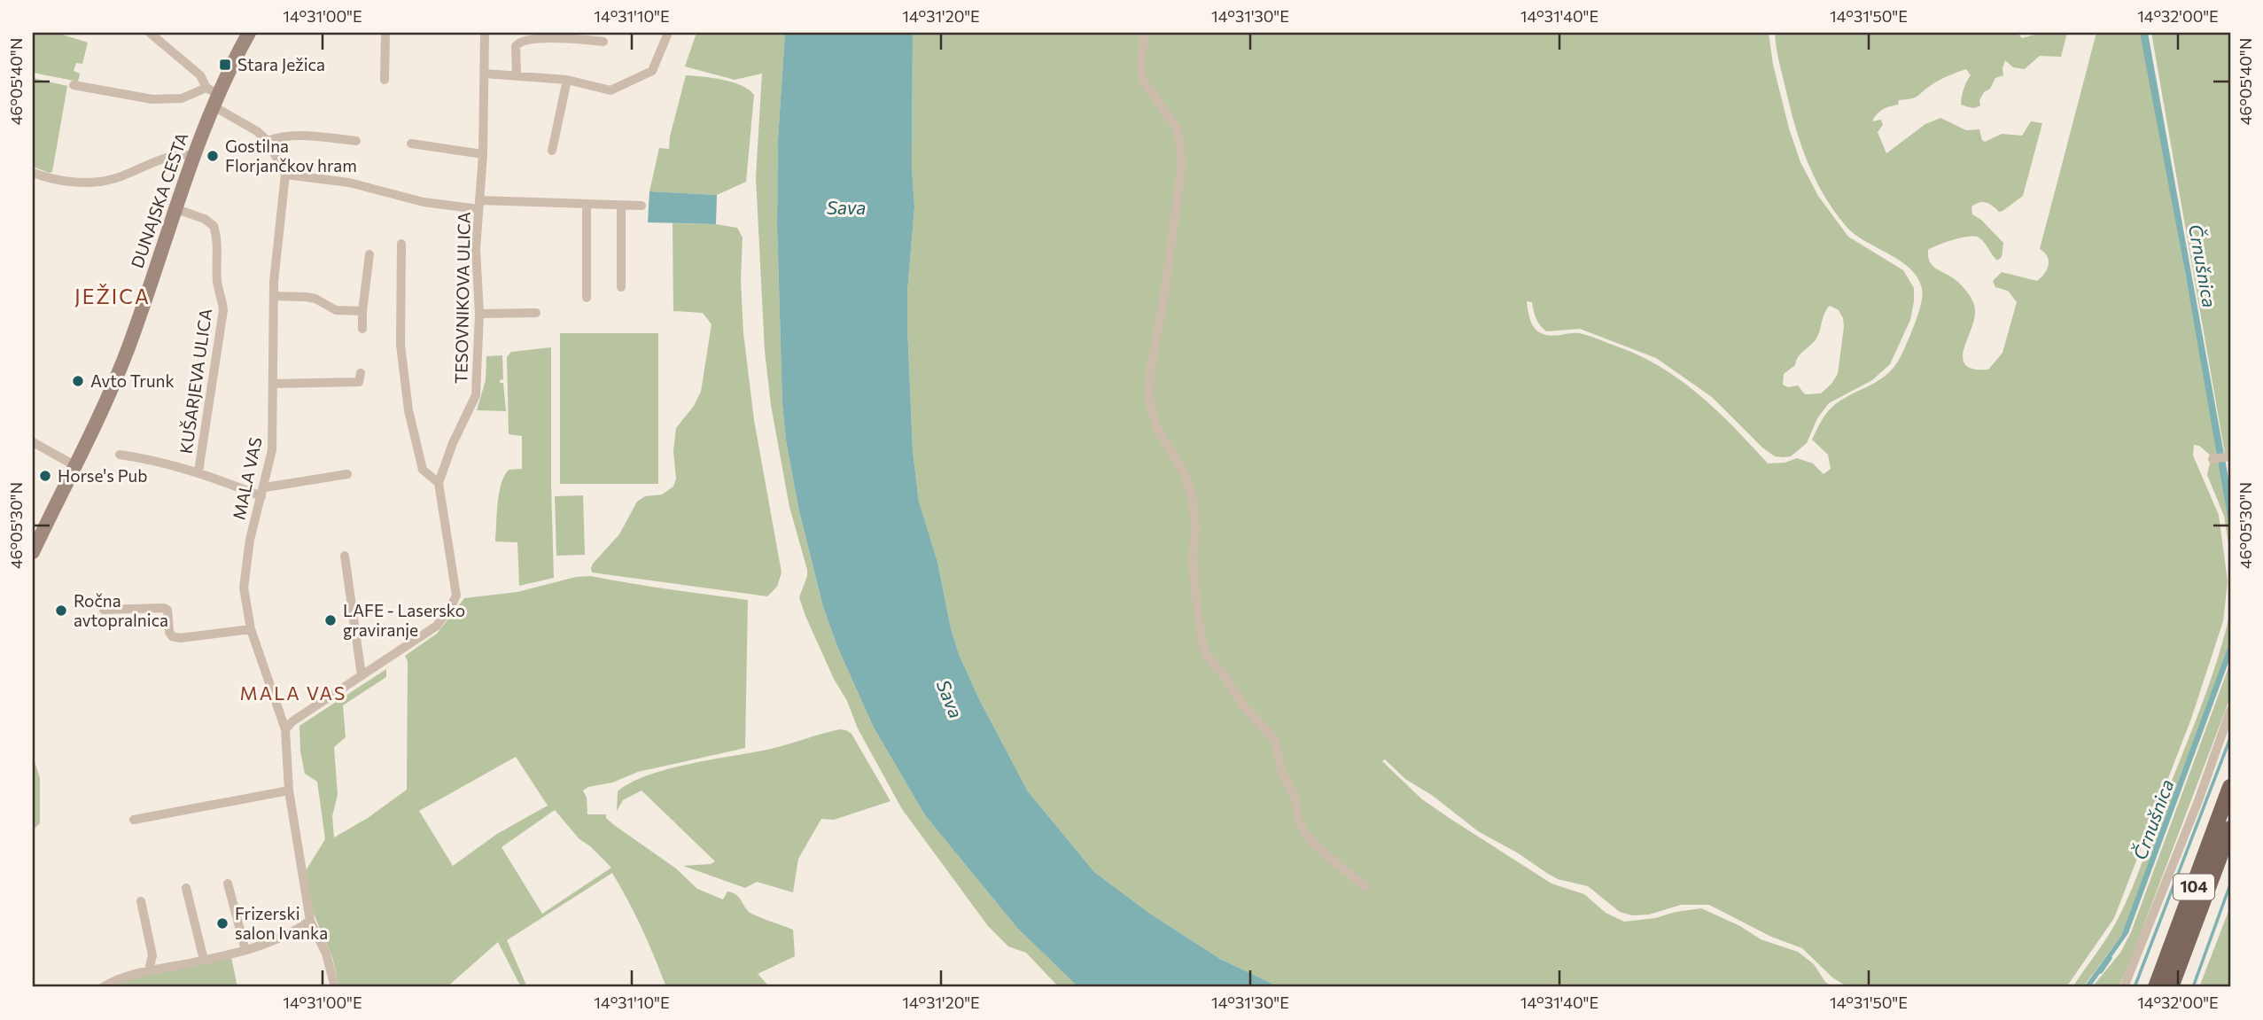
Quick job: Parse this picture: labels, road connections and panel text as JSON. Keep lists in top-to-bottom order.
{
  "streets": {
    "main road": ["DUNAJSKA CESTA", "104"],
    "street": ["TESOVNIKOVA ULICA", "KUŠARJEVA ULICA", "MALA VAS"]
  },
  "crossings": [
    ["DUNAJSKA CESTA", "KUŠARJEVA ULICA"],
    ["TESOVNIKOVA ULICA", "MALA VAS"]
  ],
  "districts": ["JEŽICA", "MALA VAS"],
  "water": ["Sava", "Črnušnica"],
  "places": {
    "transit": ["Stara Ježica"],
    "other": [
      "Gostilna Florjančkov hram",
      "Avto Trunk",
      "Horse's Pub",
      "Ročna avtopralnica",
      "LAFE - Lasersko graviranje",
      "Frizerski salon Ivanka"
    ]
  },
  "coordinates": [
    "14°31'00\"E",
    "14°31'10\"E",
    "14°31'20\"E",
    "14°31'30\"E",
    "14°31'40\"E",
    "14°31'50\"E",
    "14°32'00\"E",
    "46°05'40\"N",
    "46°05'30\"N"
  ]
}
